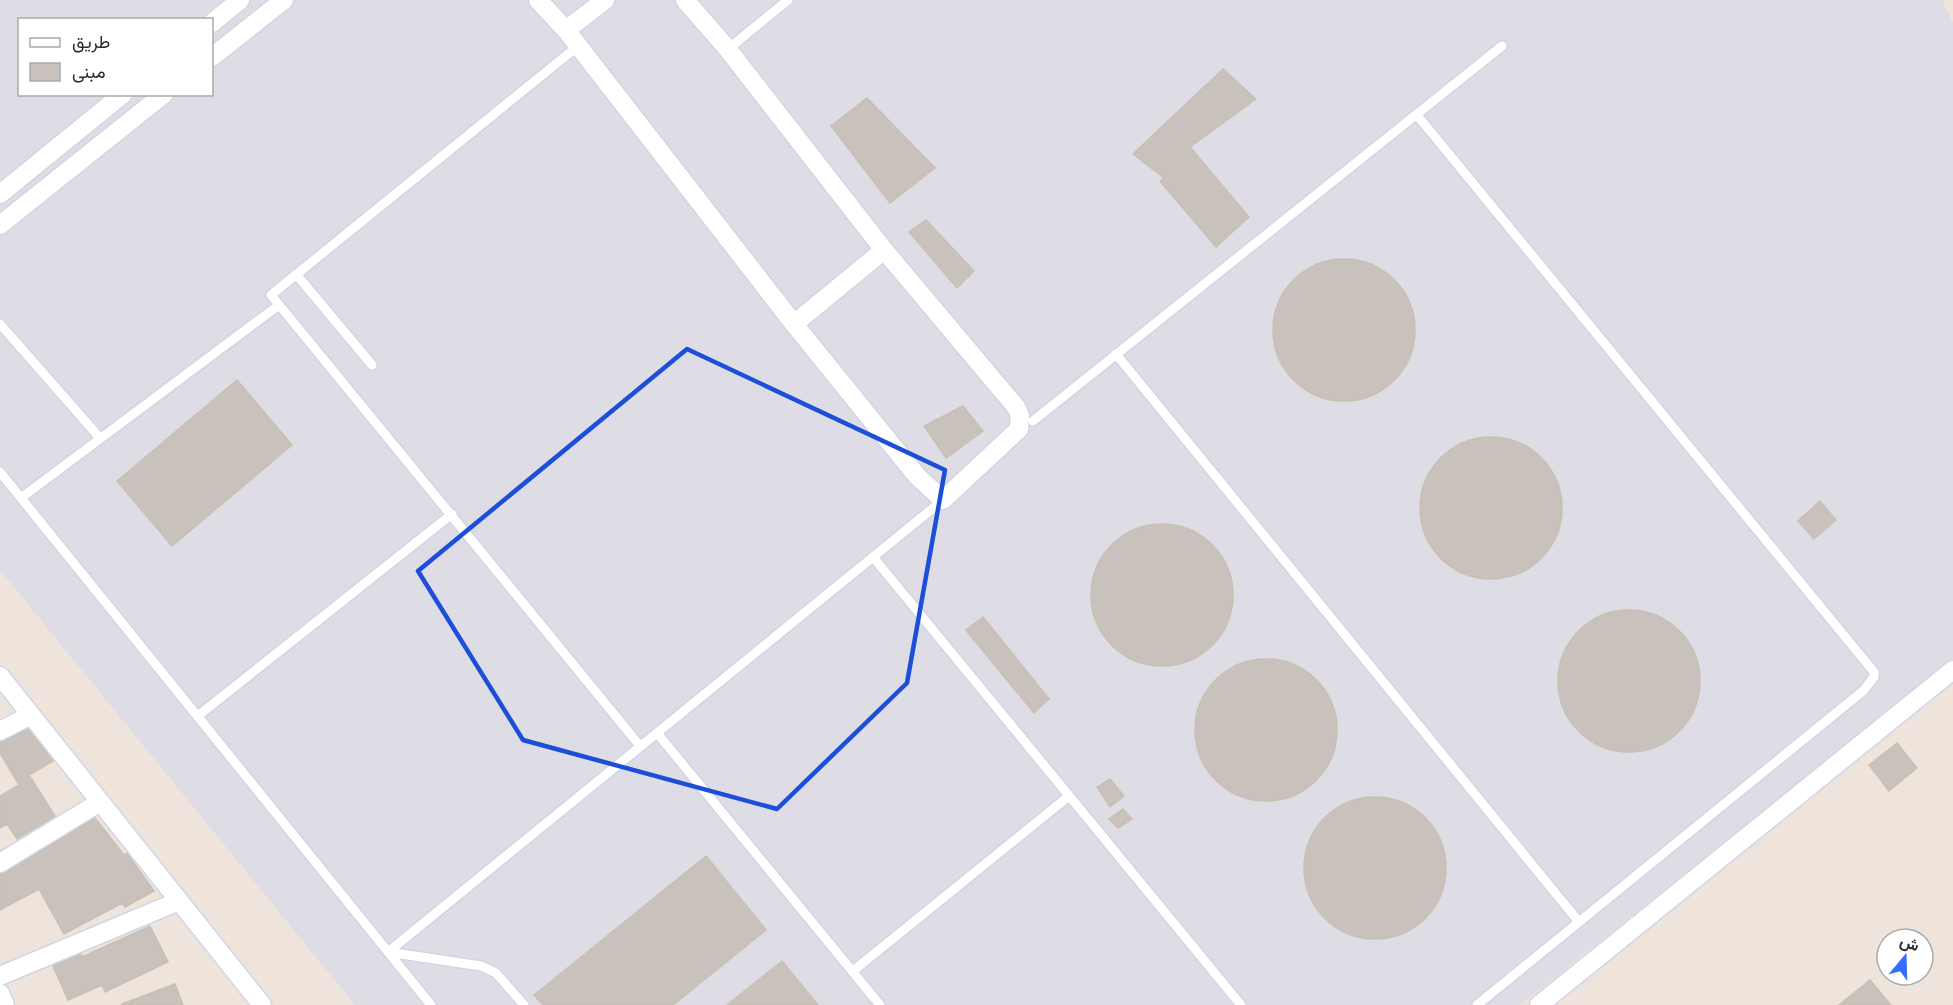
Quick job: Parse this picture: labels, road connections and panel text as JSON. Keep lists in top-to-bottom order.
{
  "legend": ["طريق", "مبنى"],
  "north": "top"
}
